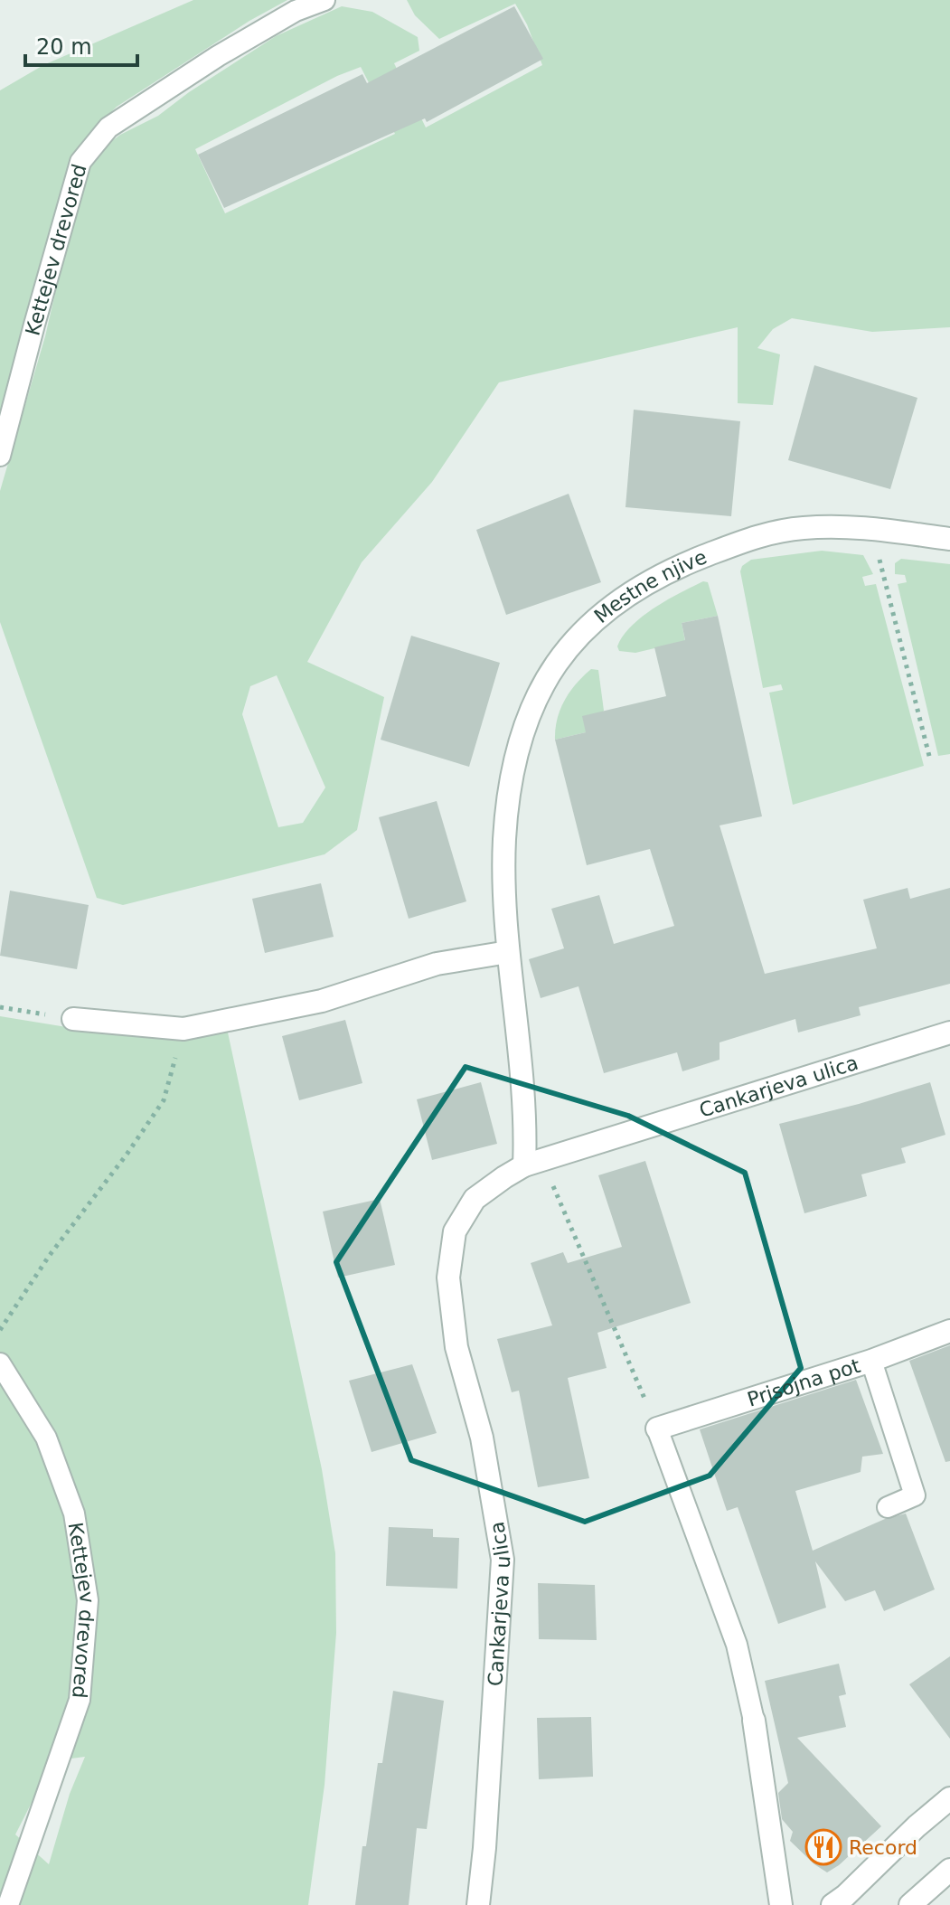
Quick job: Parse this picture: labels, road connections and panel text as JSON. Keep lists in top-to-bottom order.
{
  "streets": {
    "street": ["Mestne njive", "Cankarjeva ulica", "Prisojna pot"],
    "lane": ["Kettejev drevored"]
  },
  "places": {
    "restaurant": ["Record"]
  },
  "scale_bar": "20 m"
}
